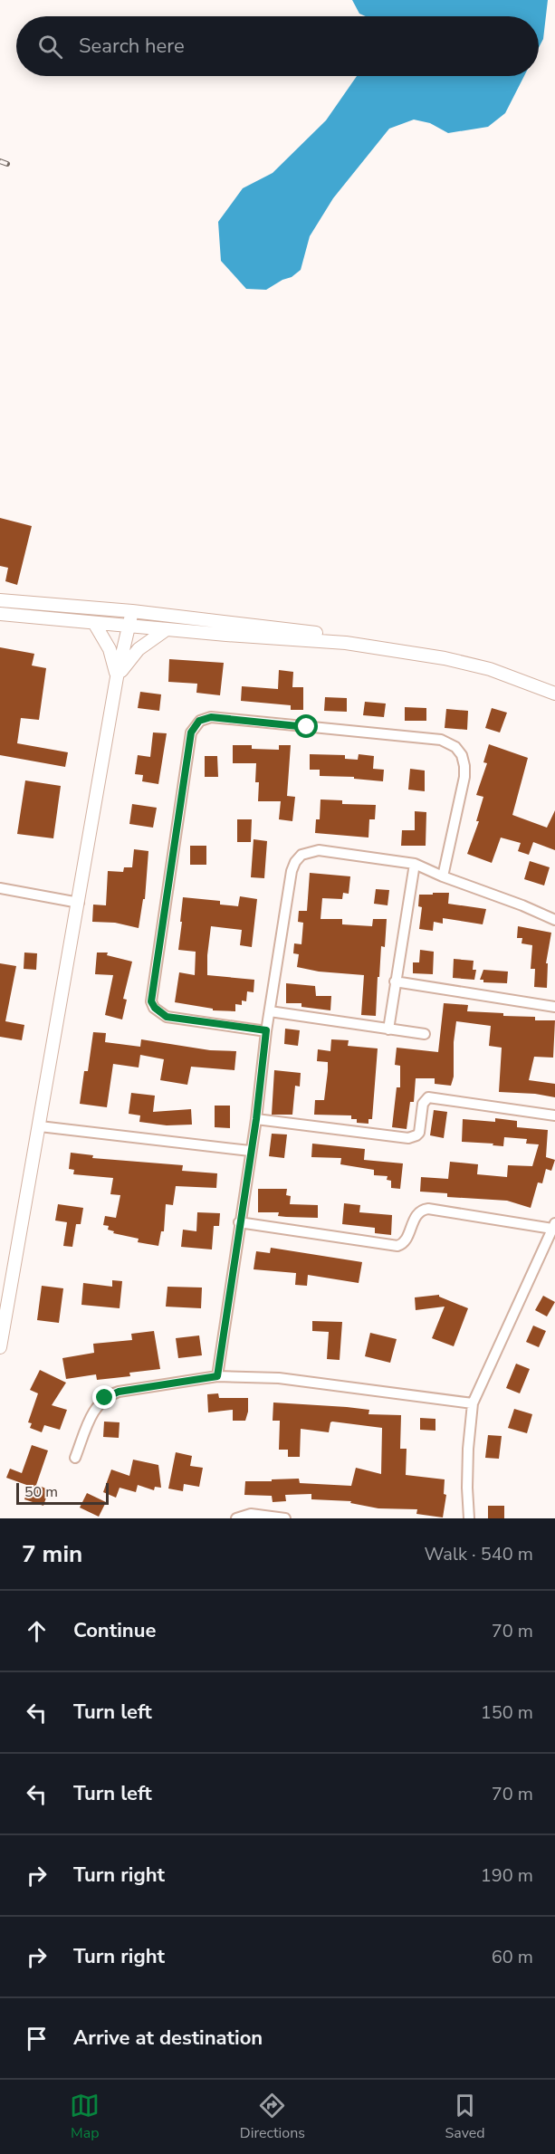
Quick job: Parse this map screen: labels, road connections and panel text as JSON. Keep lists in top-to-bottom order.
{
  "scale_bar": "50 m",
  "page": {
    "search": "Search here",
    "scale": "50 m",
    "heading": ["7 min", "Walk · 540 m"],
    "list": [
      ["Continue", "70 m"],
      ["Turn left", "150 m"],
      ["Turn left", "70 m"],
      ["Turn right", "190 m"],
      ["Turn right", "60 m"],
      "Arrive at destination"
    ],
    "nav": ["Map", "Directions", "Saved"]
  }
}
